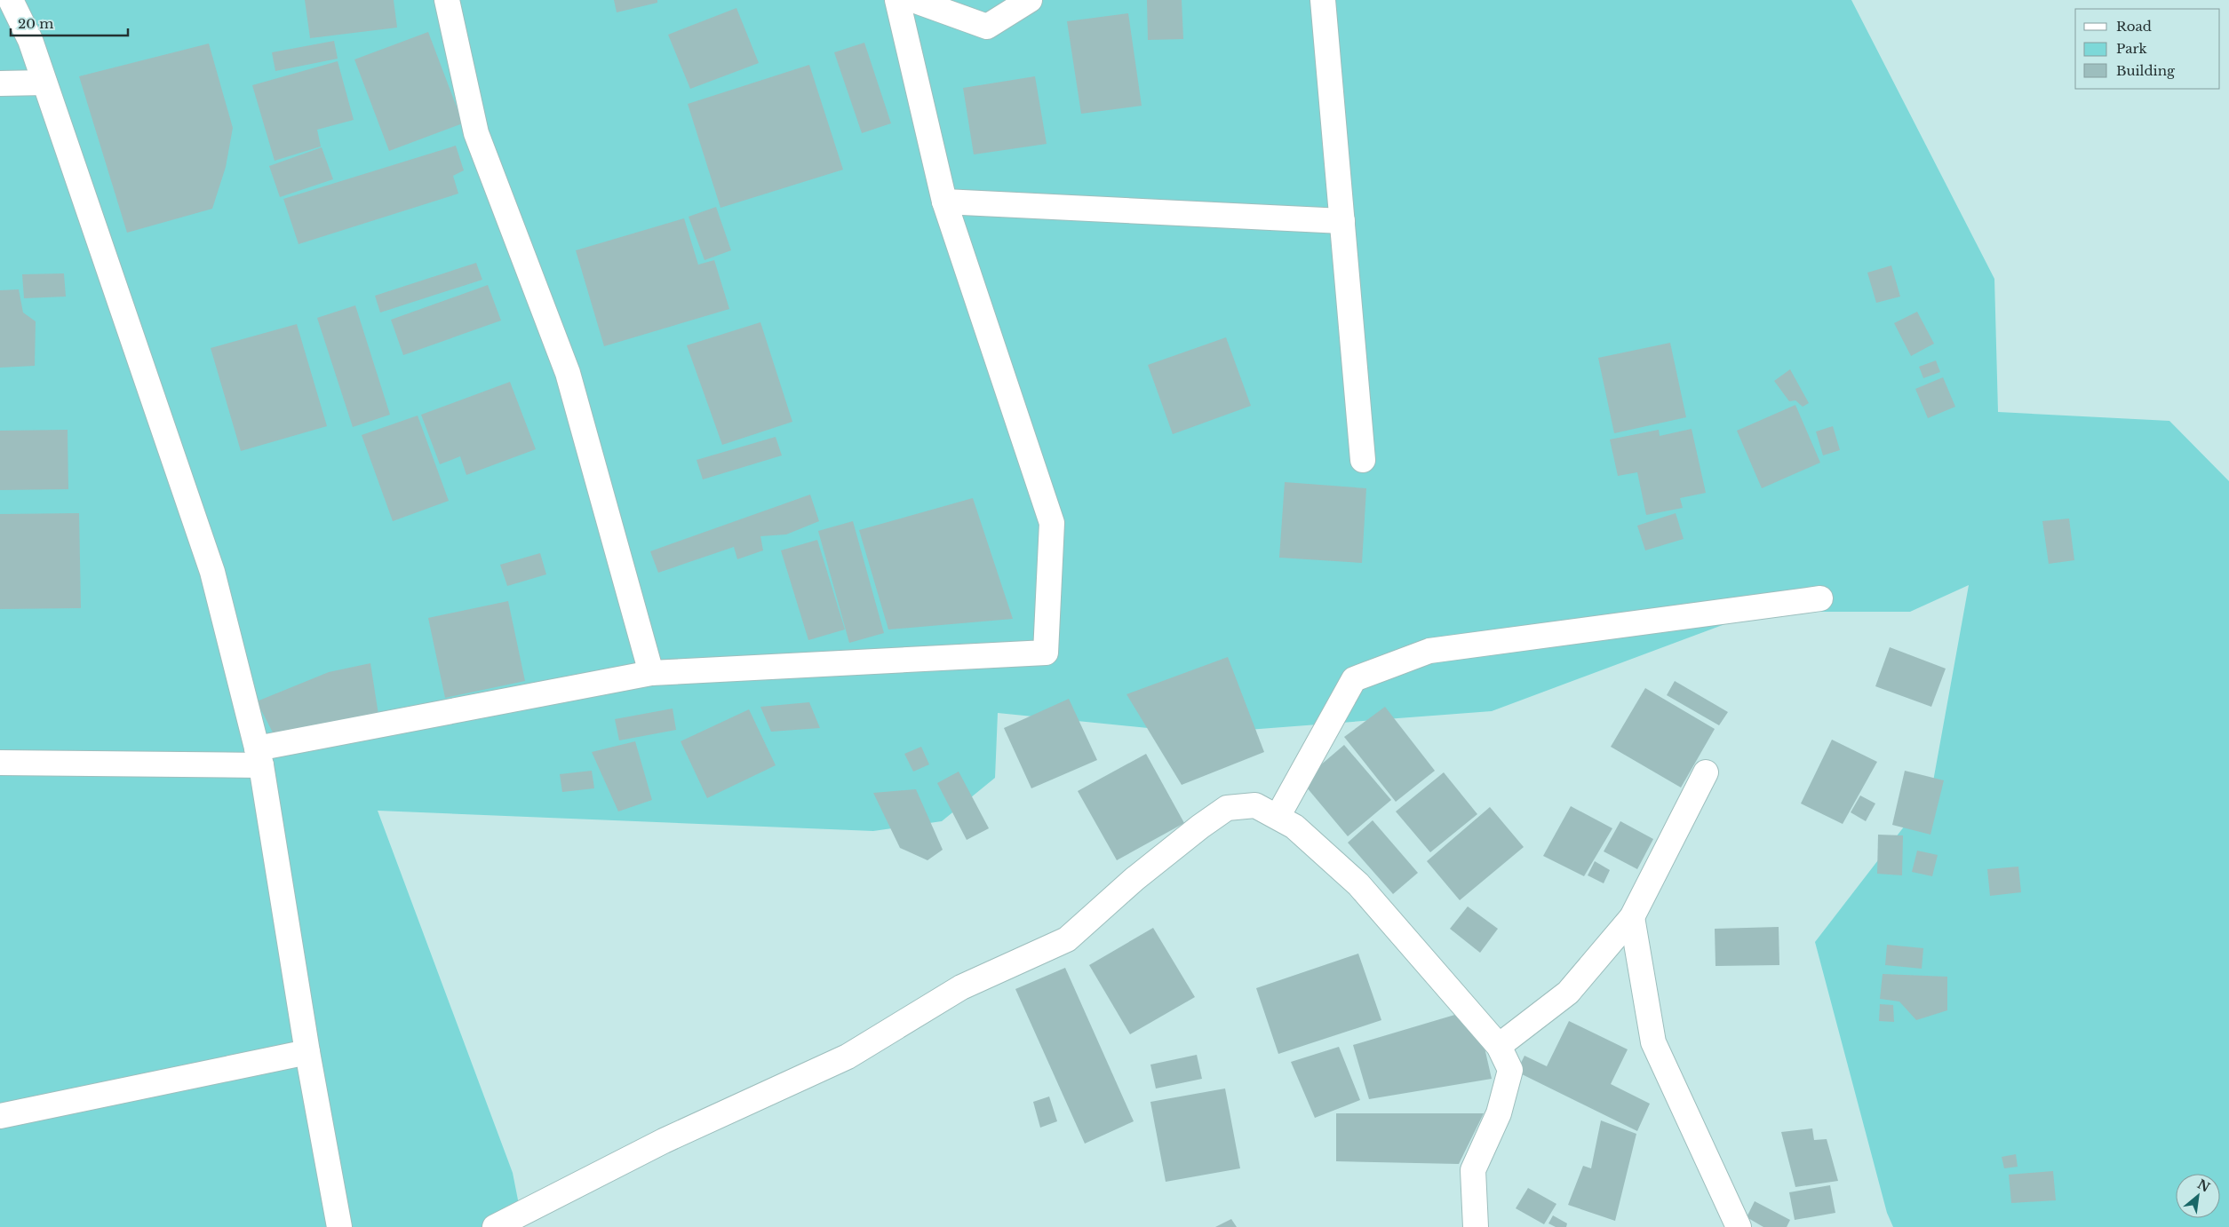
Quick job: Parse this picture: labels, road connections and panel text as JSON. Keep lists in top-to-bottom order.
{
  "legend": ["Road", "Park", "Building"],
  "scale_bar": "20 m",
  "north": "top right"
}
